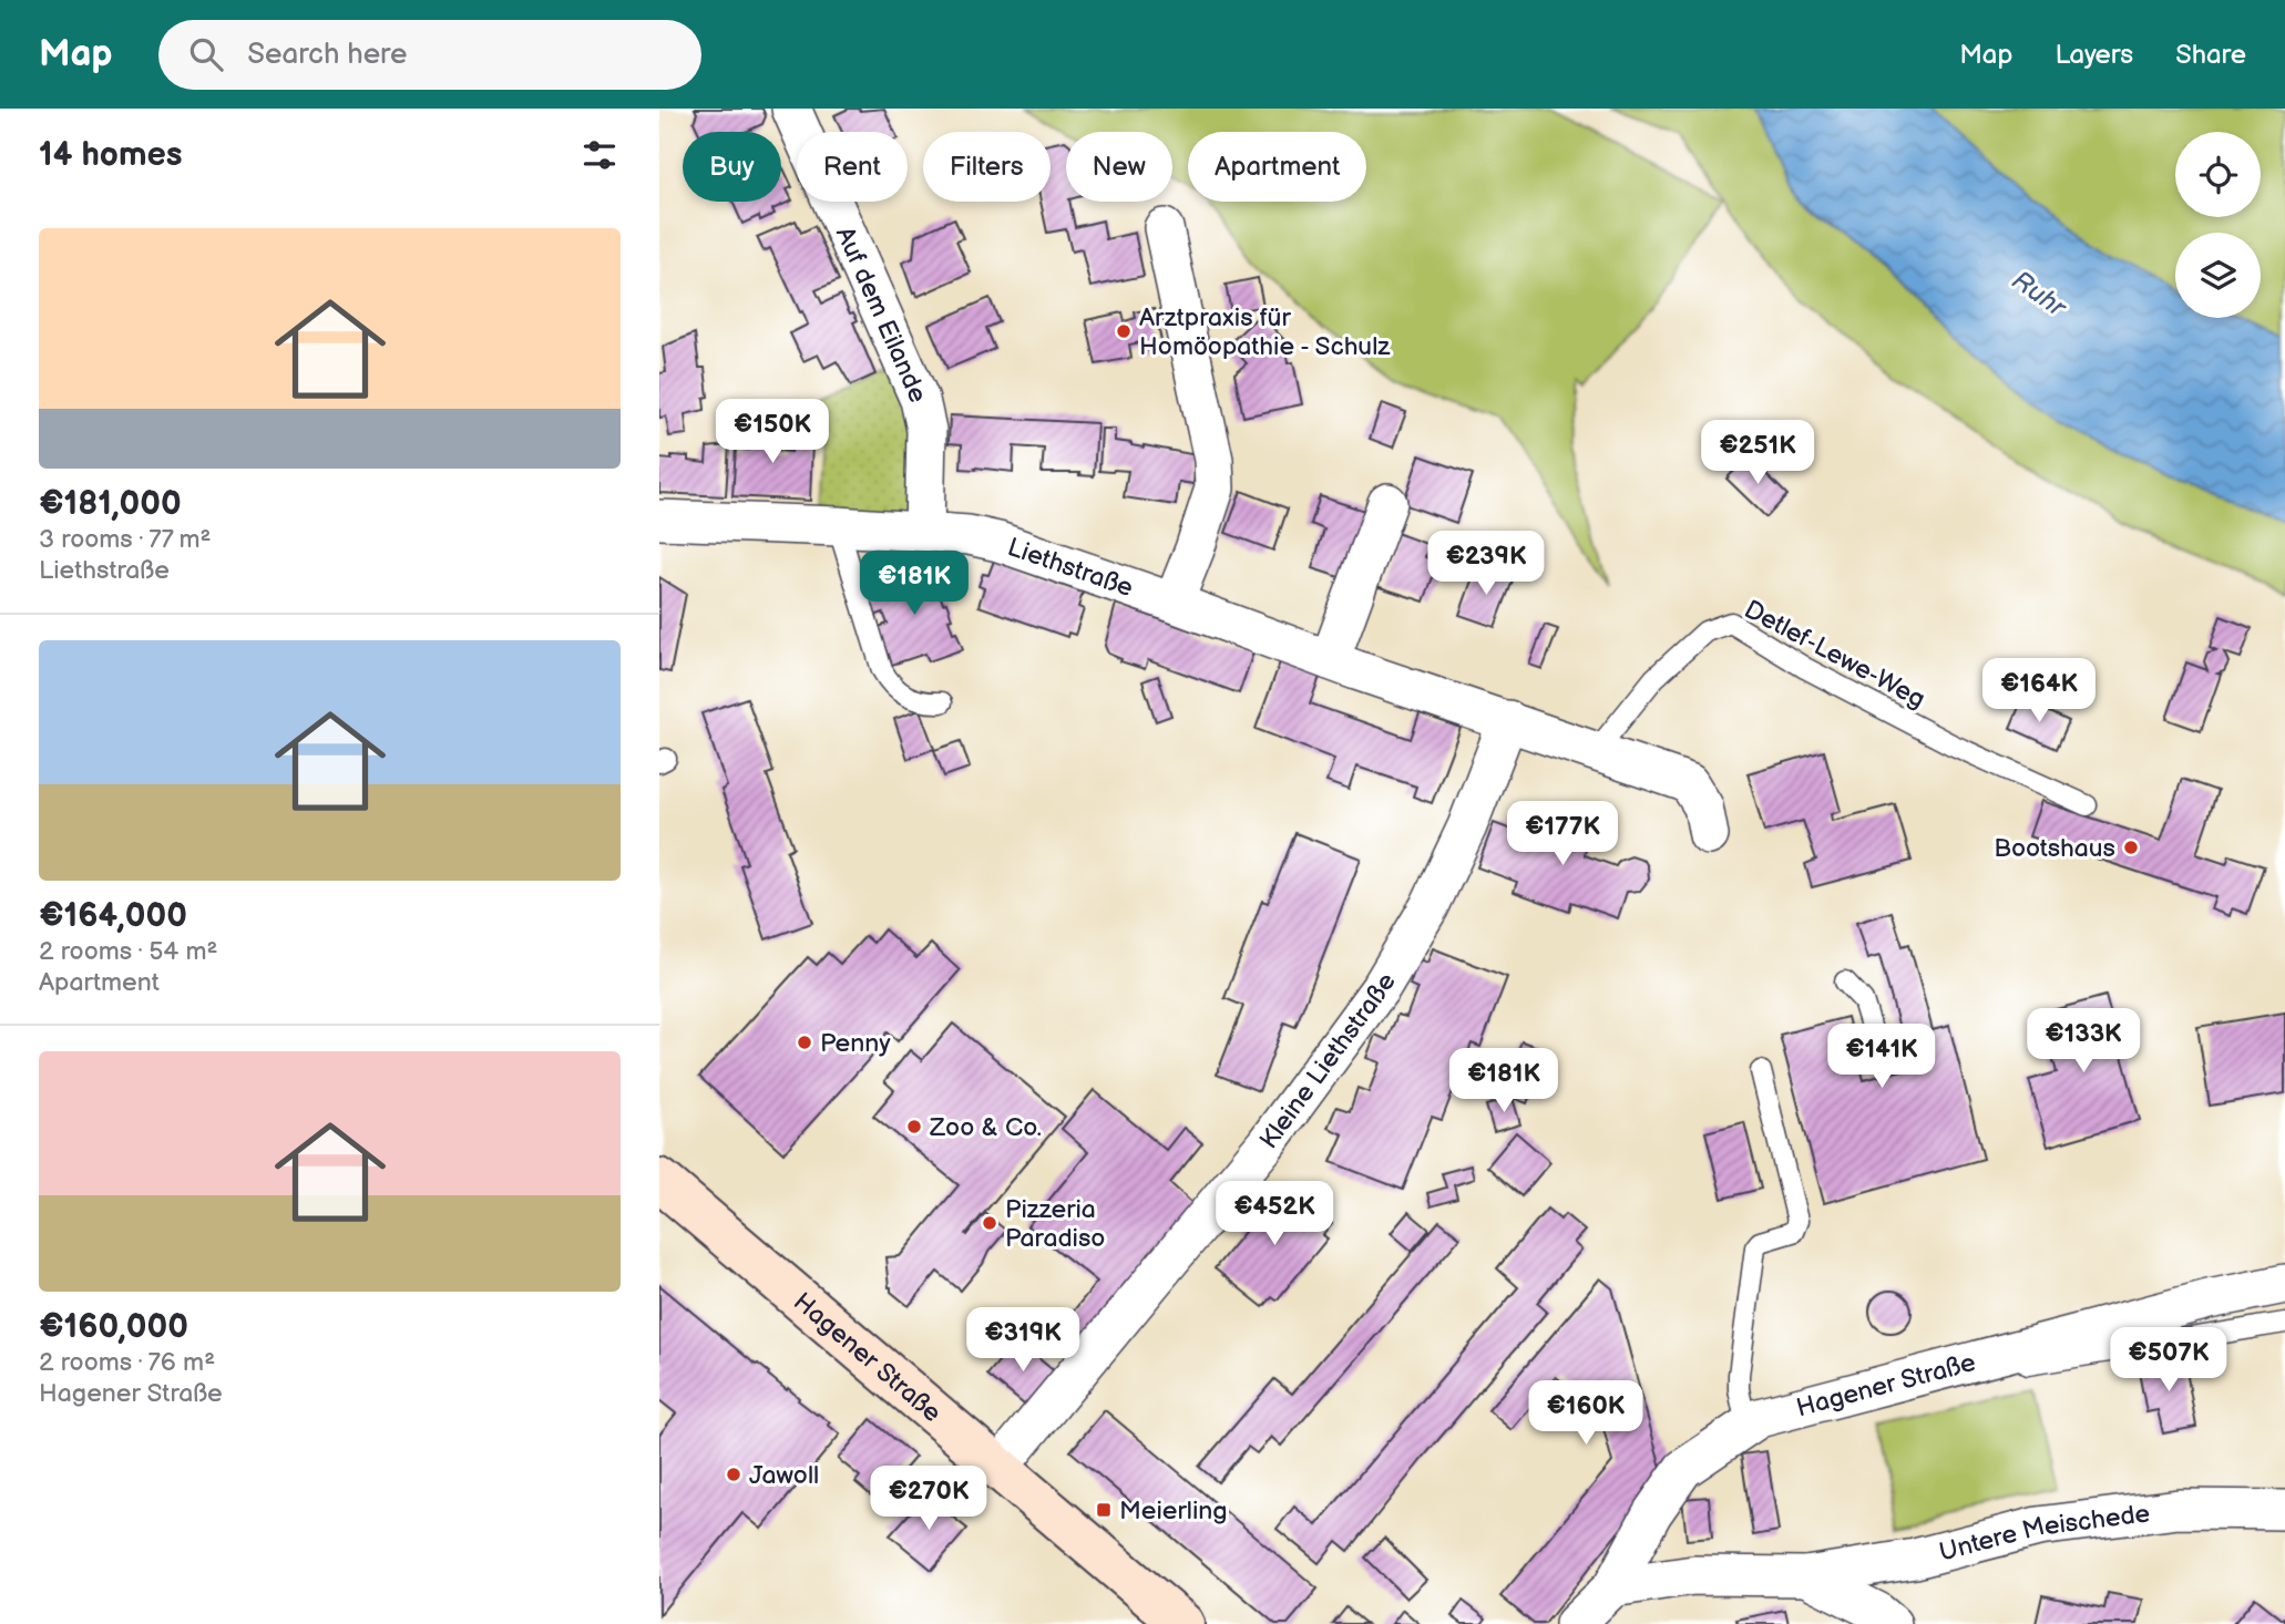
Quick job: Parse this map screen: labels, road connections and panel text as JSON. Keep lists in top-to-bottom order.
{
  "streets": {
    "main road": ["Hagener Straße"],
    "street": [
      "Auf dem Eilande",
      "Liethstraße",
      "Kleine Liethstraße",
      "Untere Meischede"
    ],
    "lane": ["Detlef-Lewe-Weg"]
  },
  "crossings": [
    ["Auf dem Eilande", "Liethstraße"],
    ["Liethstraße", "Detlef-Lewe-Weg"],
    ["Liethstraße", "Kleine Liethstraße"],
    ["Kleine Liethstraße", "Hagener Straße"],
    ["Hagener Straße", "Untere Meischede"]
  ],
  "water": ["Ruhr"],
  "places": {
    "other": [
      "Arztpraxis für Homöopathie - Schulz",
      "Bootshaus",
      "Penny",
      "Zoo & Co.",
      "Pizzeria Paradiso",
      "Jawoll"
    ],
    "transit": ["Meierling"]
  },
  "page": {
    "header": "Map",
    "search": "Search here",
    "nav": ["Map", "Layers", "Share"],
    "heading": "14 homes",
    "chip": [
      "Buy",
      "Rent",
      "Filters",
      "New",
      "Apartment"
    ],
    "list": [
      {
        "name": "€181,000",
        "note": "3 rooms · 77 m² · Liethstraße"
      },
      {
        "name": "€164,000",
        "note": "2 rooms · 54 m² · Apartment"
      },
      {
        "name": "€160,000",
        "note": "2 rooms · 76 m² · Hagener Straße"
      }
    ],
    "price": [
      "€150K",
      "€251K",
      "€239K",
      "€181K",
      "€164K",
      "€177K",
      "€133K",
      "€141K",
      "€181K",
      "€452K",
      "€319K",
      "€507K",
      "€160K",
      "€270K"
    ]
  }
}
